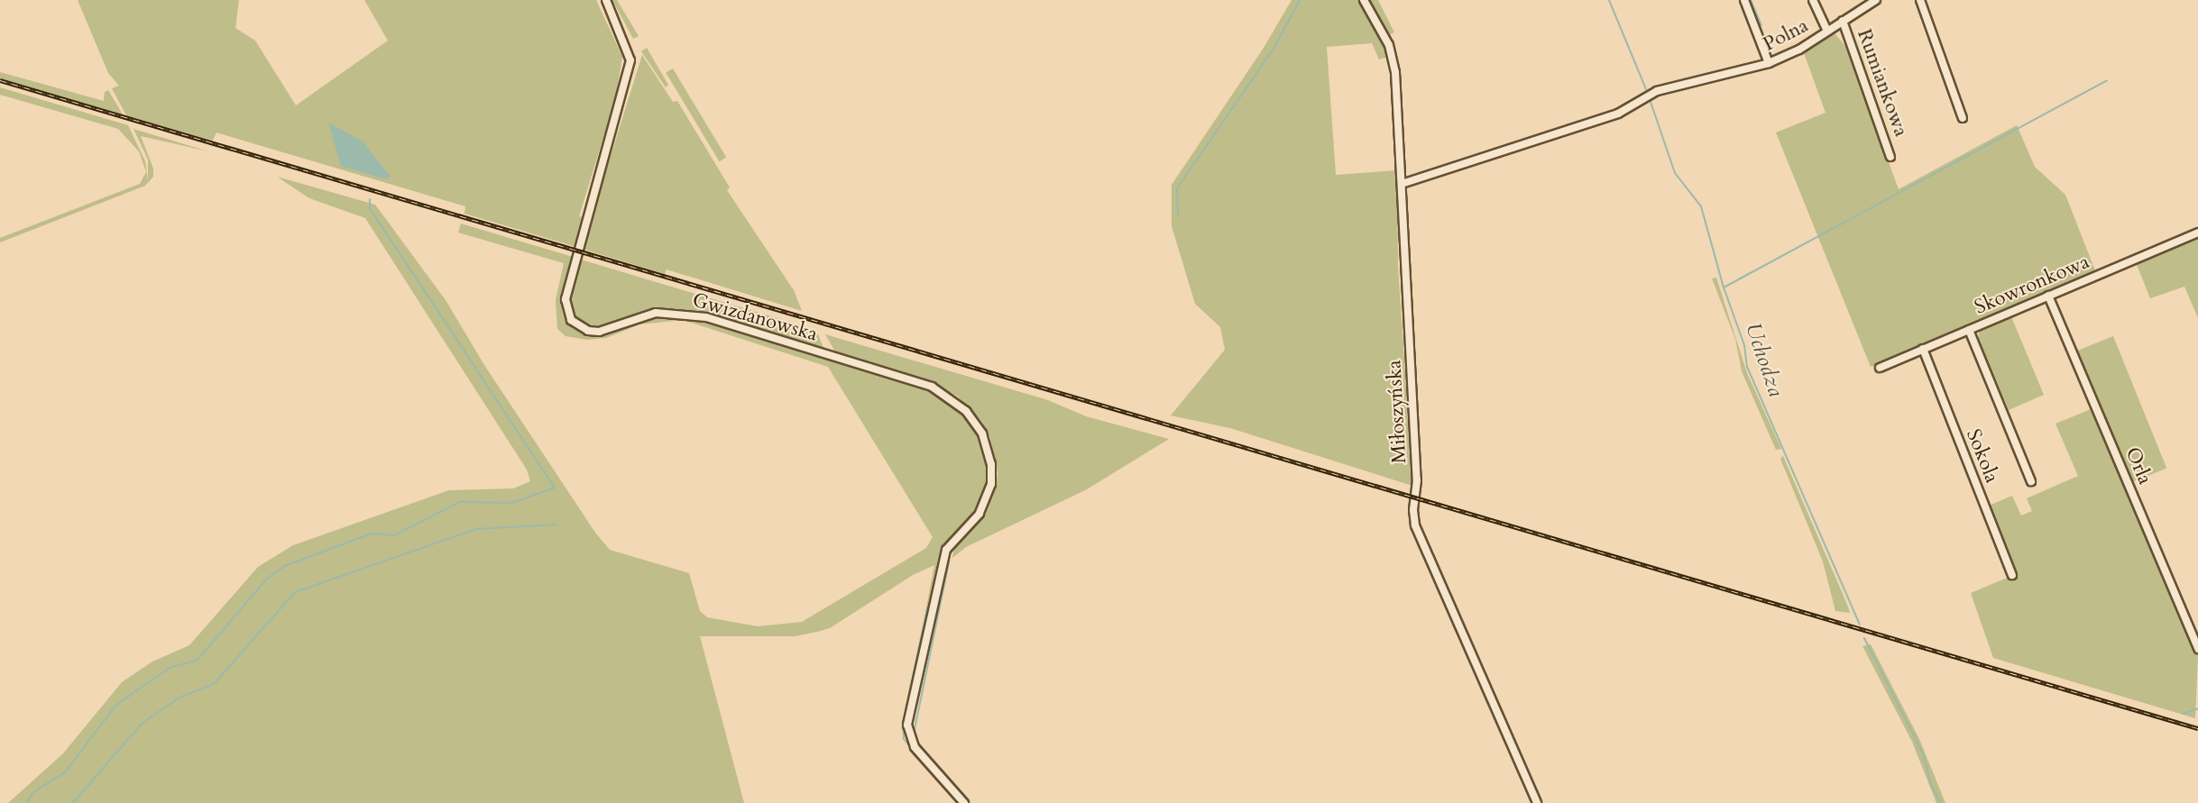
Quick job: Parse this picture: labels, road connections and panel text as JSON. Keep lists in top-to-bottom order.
{
  "streets": {
    "street": [
      "Polna",
      "Rumiankowa",
      "Skowronkowa",
      "Gwizdanowska",
      "Miłoszyńska",
      "Sokola",
      "Orla"
    ]
  },
  "crossings": [
    ["Polna", "Rumiankowa"],
    ["Polna", "Miłoszyńska"],
    ["Skowronkowa", "Sokola"],
    ["Skowronkowa", "Orla"]
  ],
  "water": ["Uchodza"]
}
